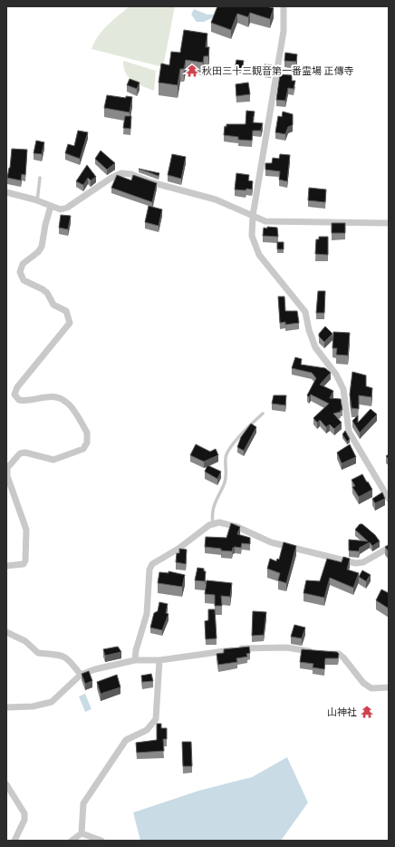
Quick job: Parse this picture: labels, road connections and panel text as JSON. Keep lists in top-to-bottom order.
{
  "places": {
    "temple": ["秋田三十三観音第一番霊場 正傳寺", "山神社"]
  }
}
